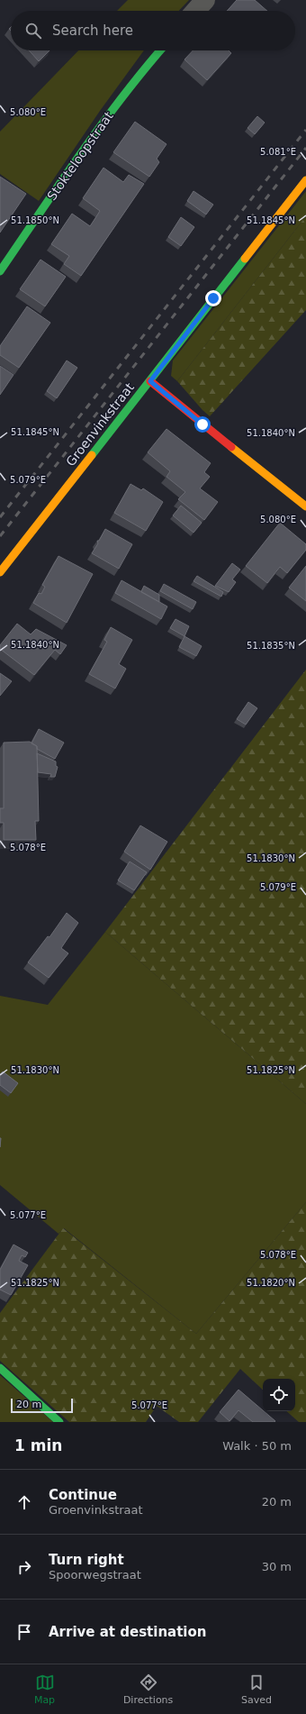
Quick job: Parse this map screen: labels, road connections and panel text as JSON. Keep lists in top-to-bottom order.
{
  "streets": {
    "street": ["Stokteloopstraat", "Groenvinkstraat"]
  },
  "scale_bar": "20 m",
  "page": {
    "search": "Search here",
    "scale": "20 m",
    "heading": ["1 min", "Walk · 50 m"],
    "list": [
      ["Continue", "Groenvinkstraat", "20 m"],
      ["Turn right", "Spoorwegstraat", "30 m"],
      "Arrive at destination"
    ],
    "nav": ["Map", "Directions", "Saved"]
  },
  "coordinates": [
    "5.080°E",
    "5.081°E",
    "51.1850°N",
    "51.1845°N",
    "51.1840°N",
    "5.079°E",
    "51.1835°N",
    "5.078°E",
    "51.1830°N",
    "51.1825°N",
    "5.077°E",
    "51.1820°N"
  ]
}
